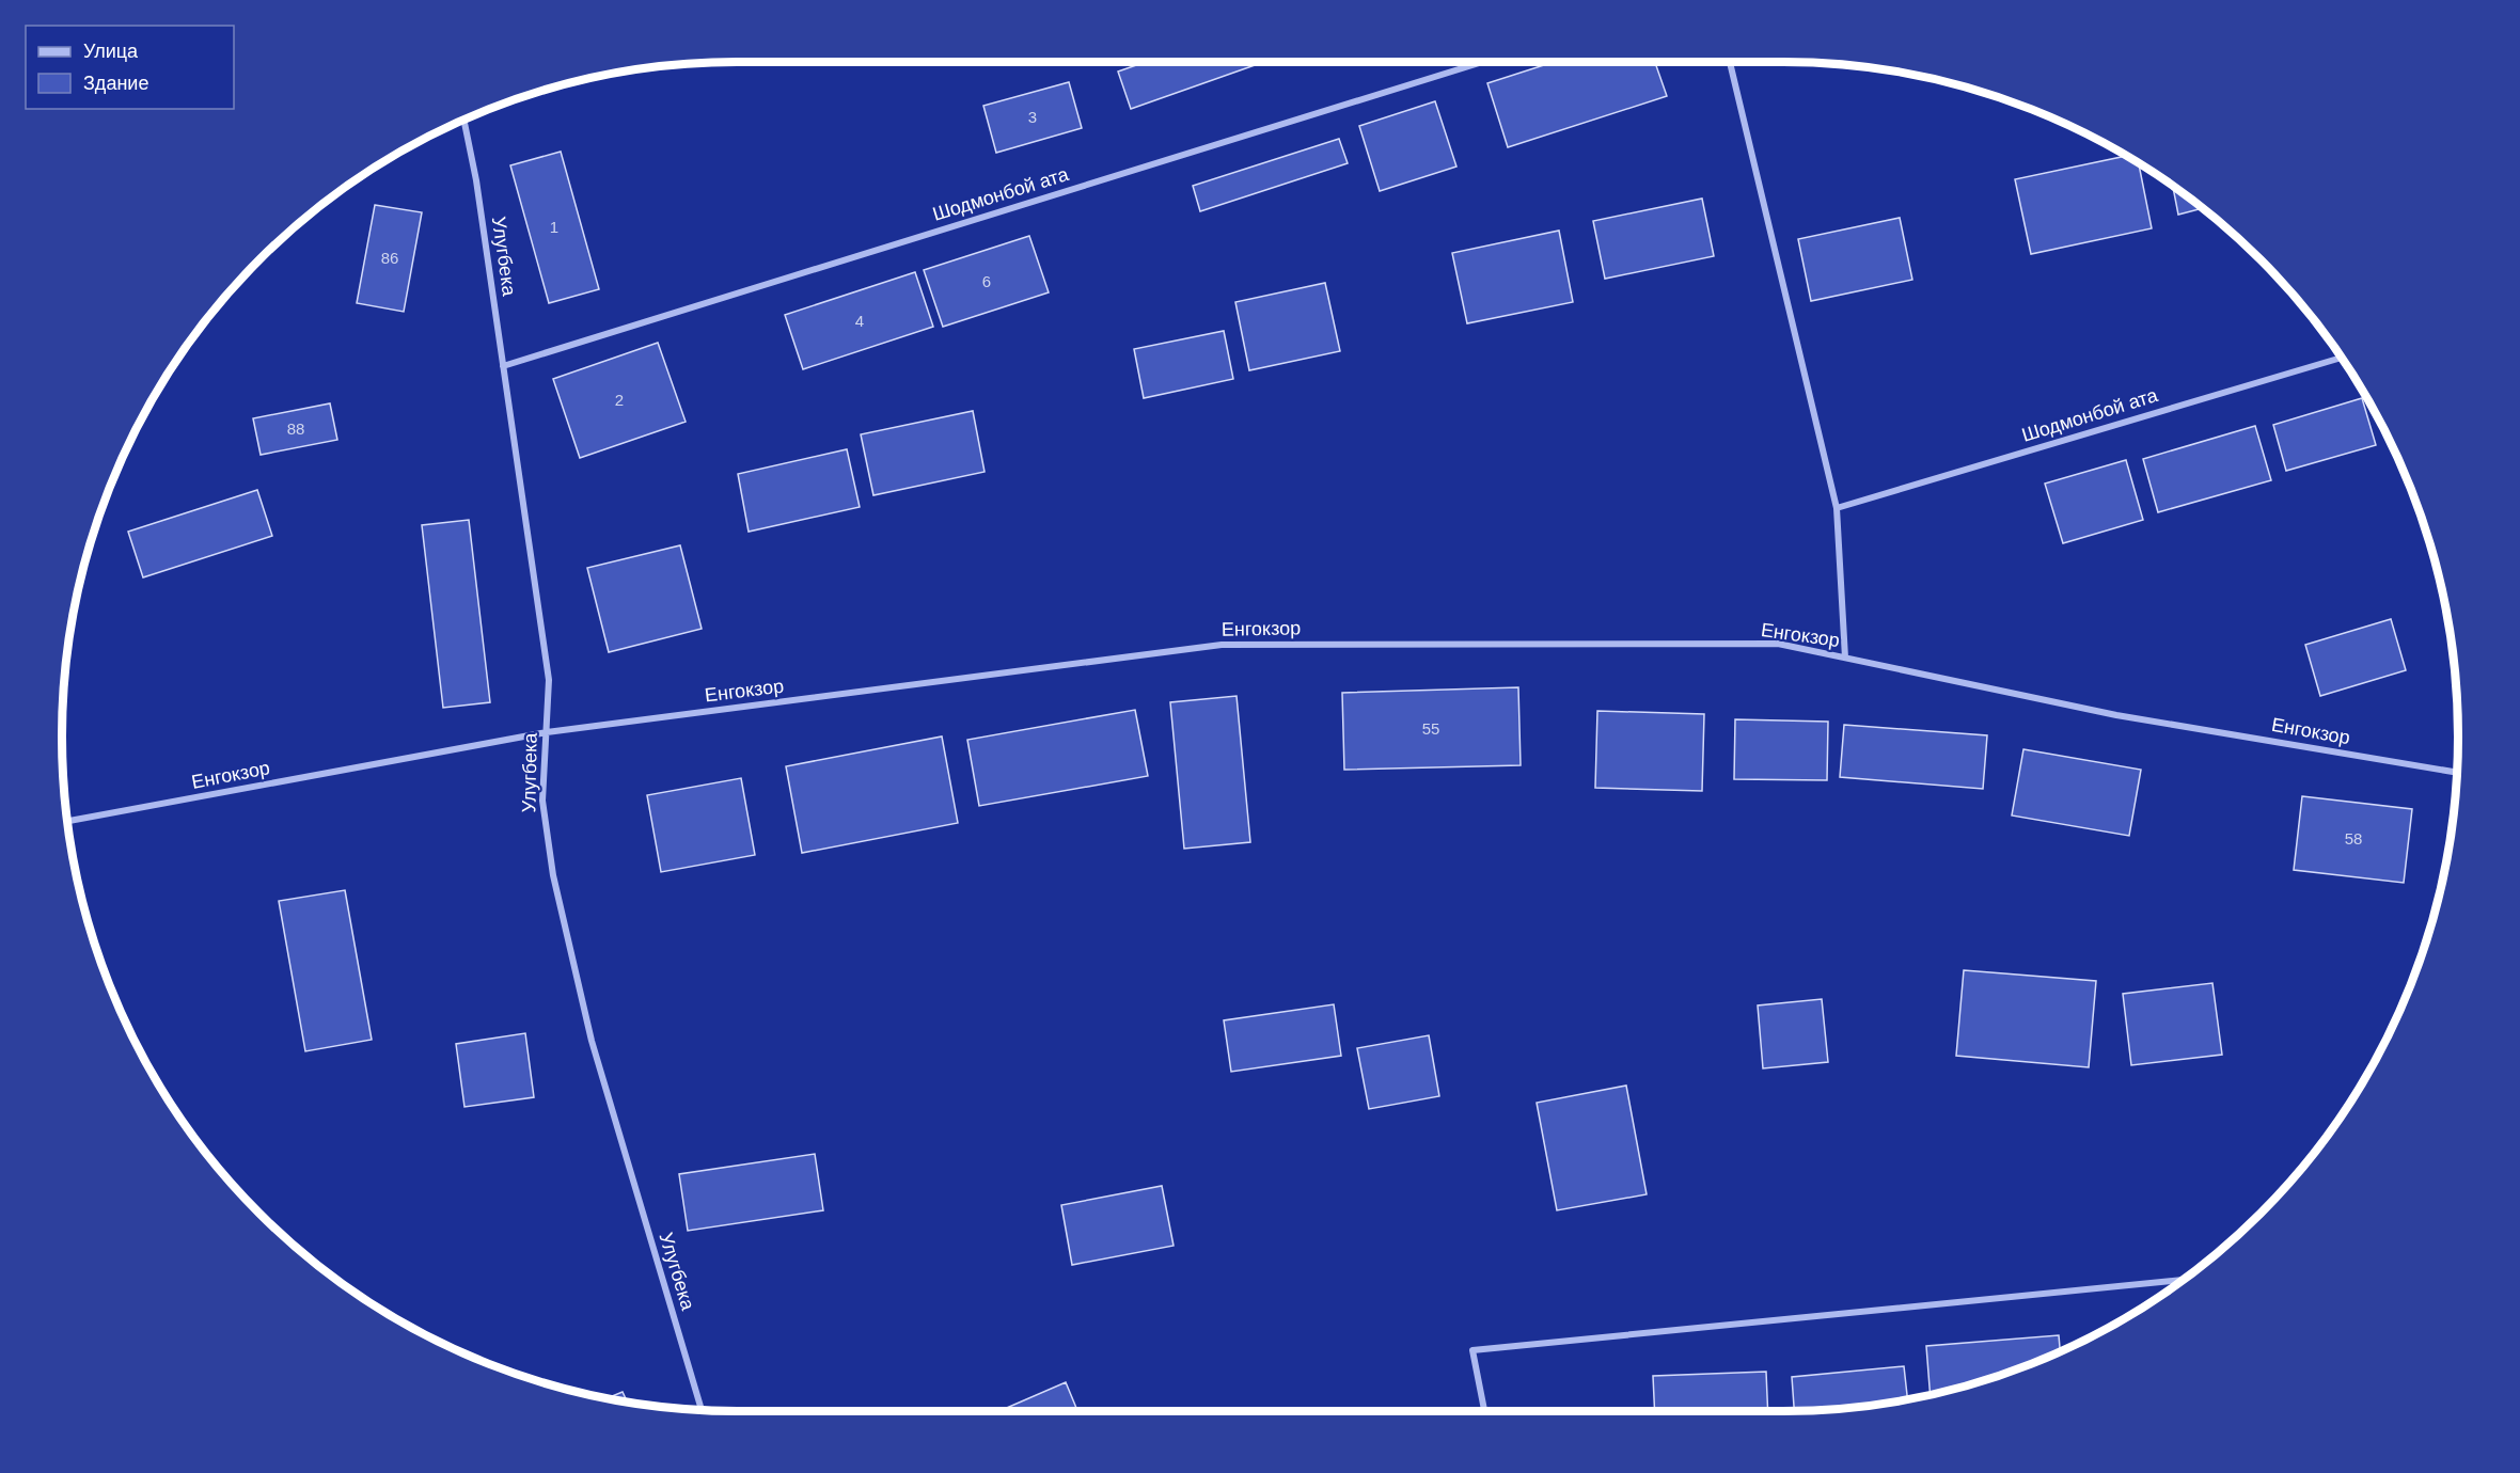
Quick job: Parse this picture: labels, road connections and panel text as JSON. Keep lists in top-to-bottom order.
{
  "streets": {
    "street": ["Шодмонбой ата", "Улугбека", "Енгокзор"]
  },
  "crossings": [
    ["Шодмонбой ата", "Улугбека"],
    ["Улугбека", "Енгокзор"]
  ],
  "house_numbers": [
    "3",
    "1",
    "86",
    "6",
    "4",
    "2",
    "88",
    "55",
    "58"
  ],
  "legend": ["Улица", "Здание"]
}
